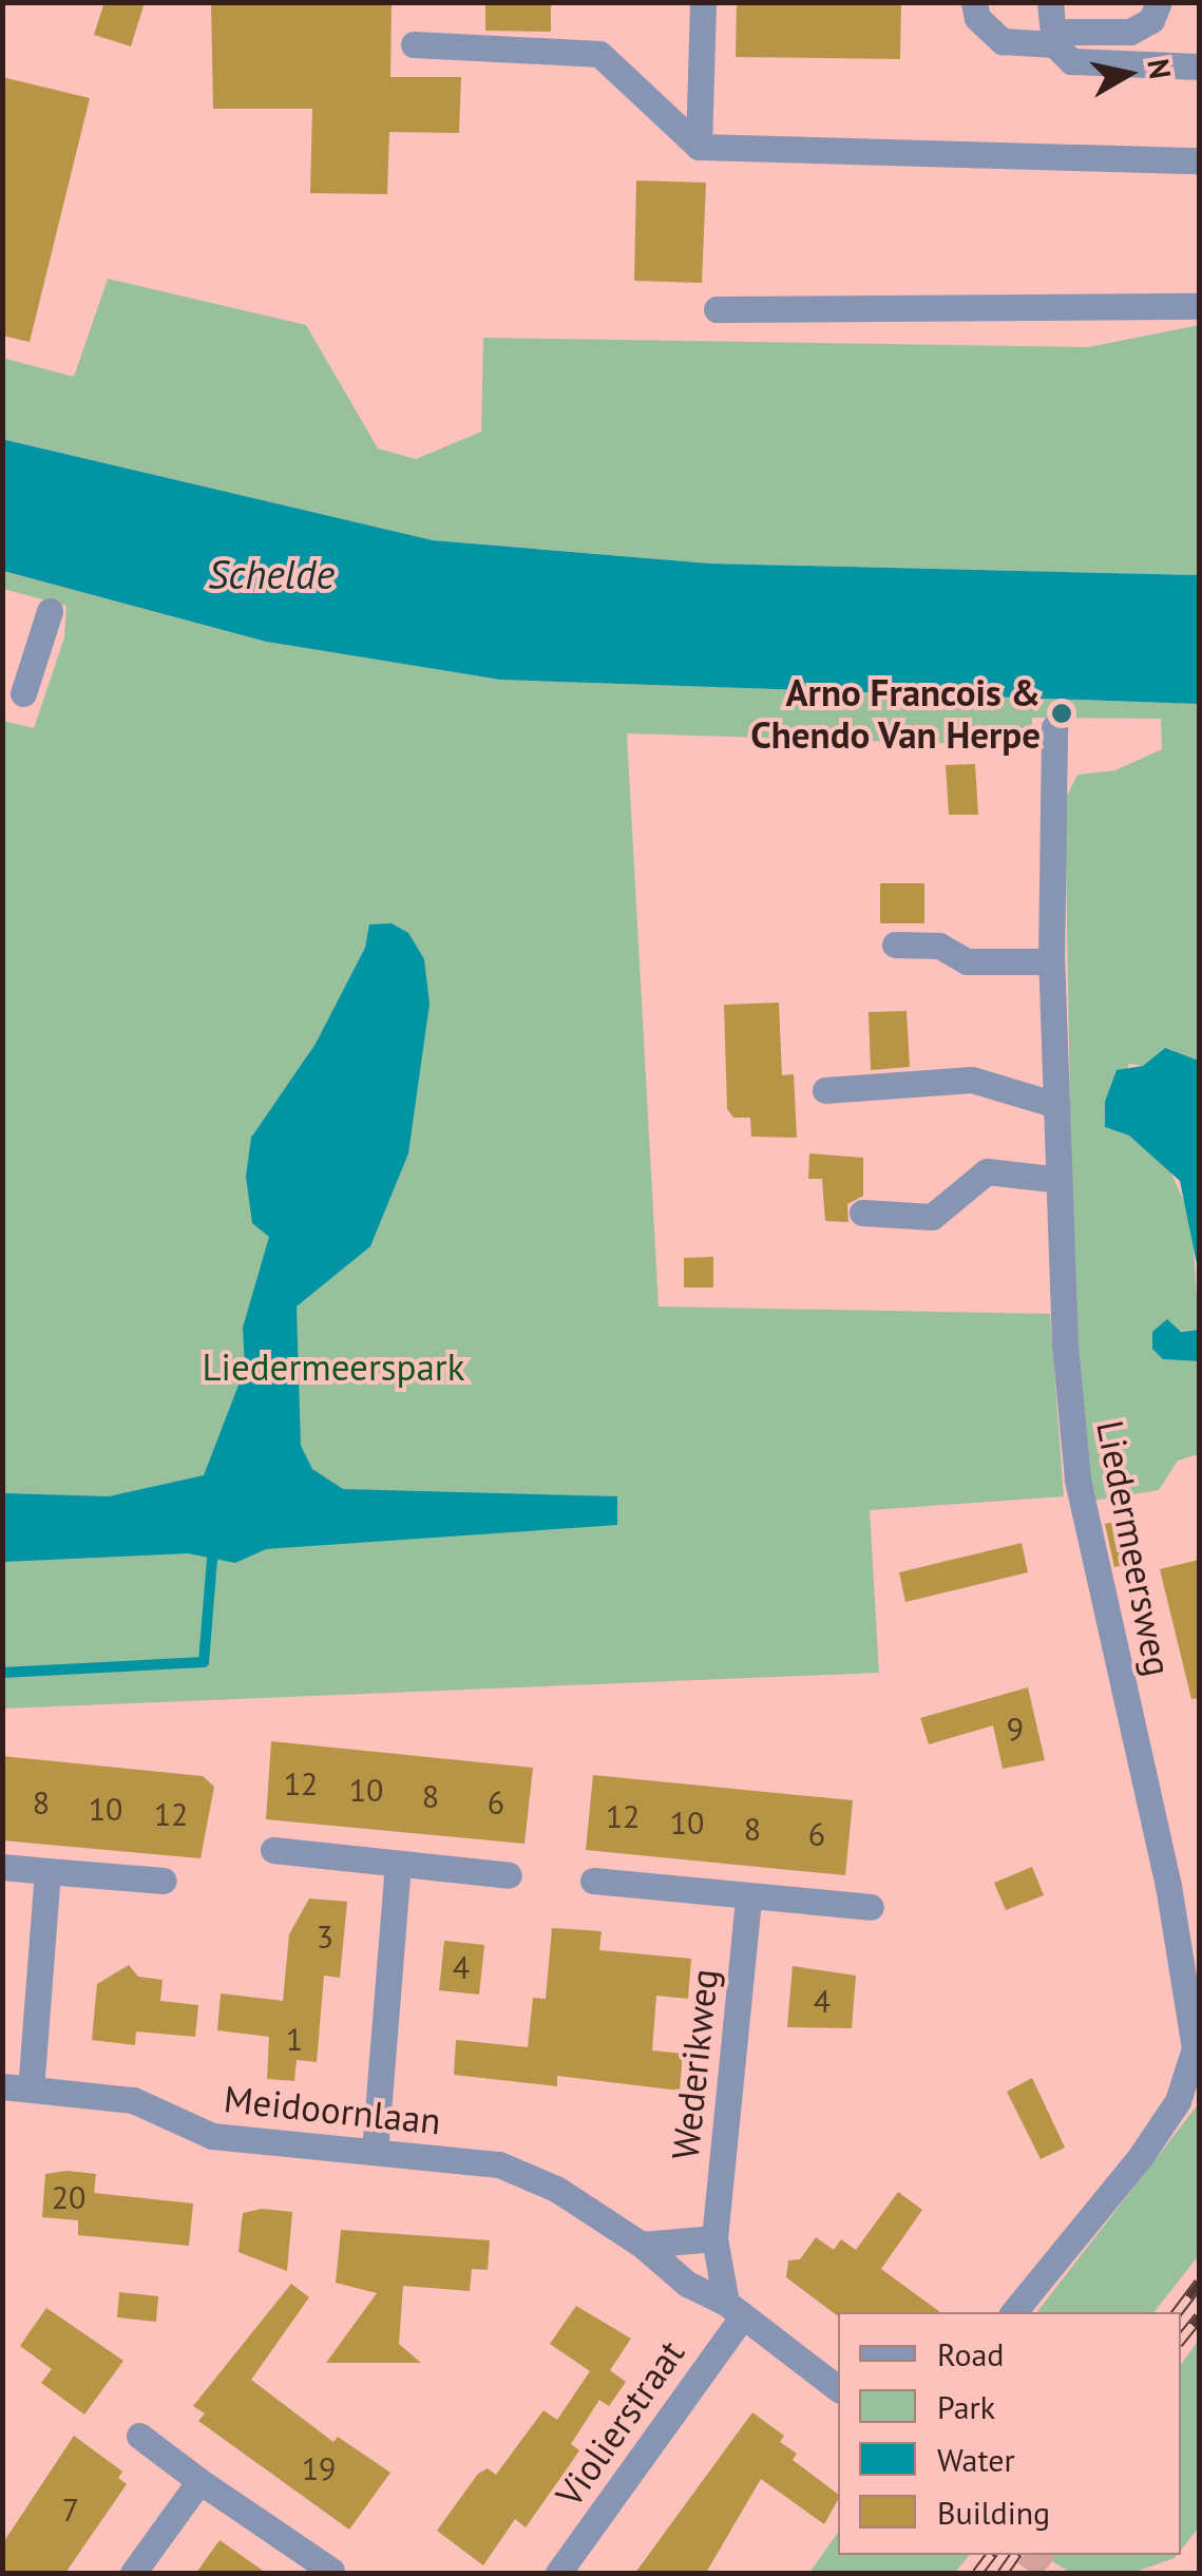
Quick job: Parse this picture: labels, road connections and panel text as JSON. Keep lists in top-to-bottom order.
{
  "streets": {
    "street": [
      "Liedermeersweg",
      "Wederikweg",
      "Meidoornlaan",
      "Violierstraat"
    ]
  },
  "crossings": [
    ["Meidoornlaan", "Violierstraat"]
  ],
  "water": ["Schelde"],
  "parks": ["Liedermeerspark"],
  "places": ["Arno Francois & Chendo Van Herpe"],
  "house_numbers": [
    "9",
    "12",
    "10",
    "8",
    "8",
    "6",
    "10",
    "12",
    "12",
    "10",
    "8",
    "6",
    "3",
    "4",
    "4",
    "1",
    "20",
    "19",
    "7"
  ],
  "legend": [
    "Road",
    "Park",
    "Water",
    "Building"
  ],
  "north": "right"
}
